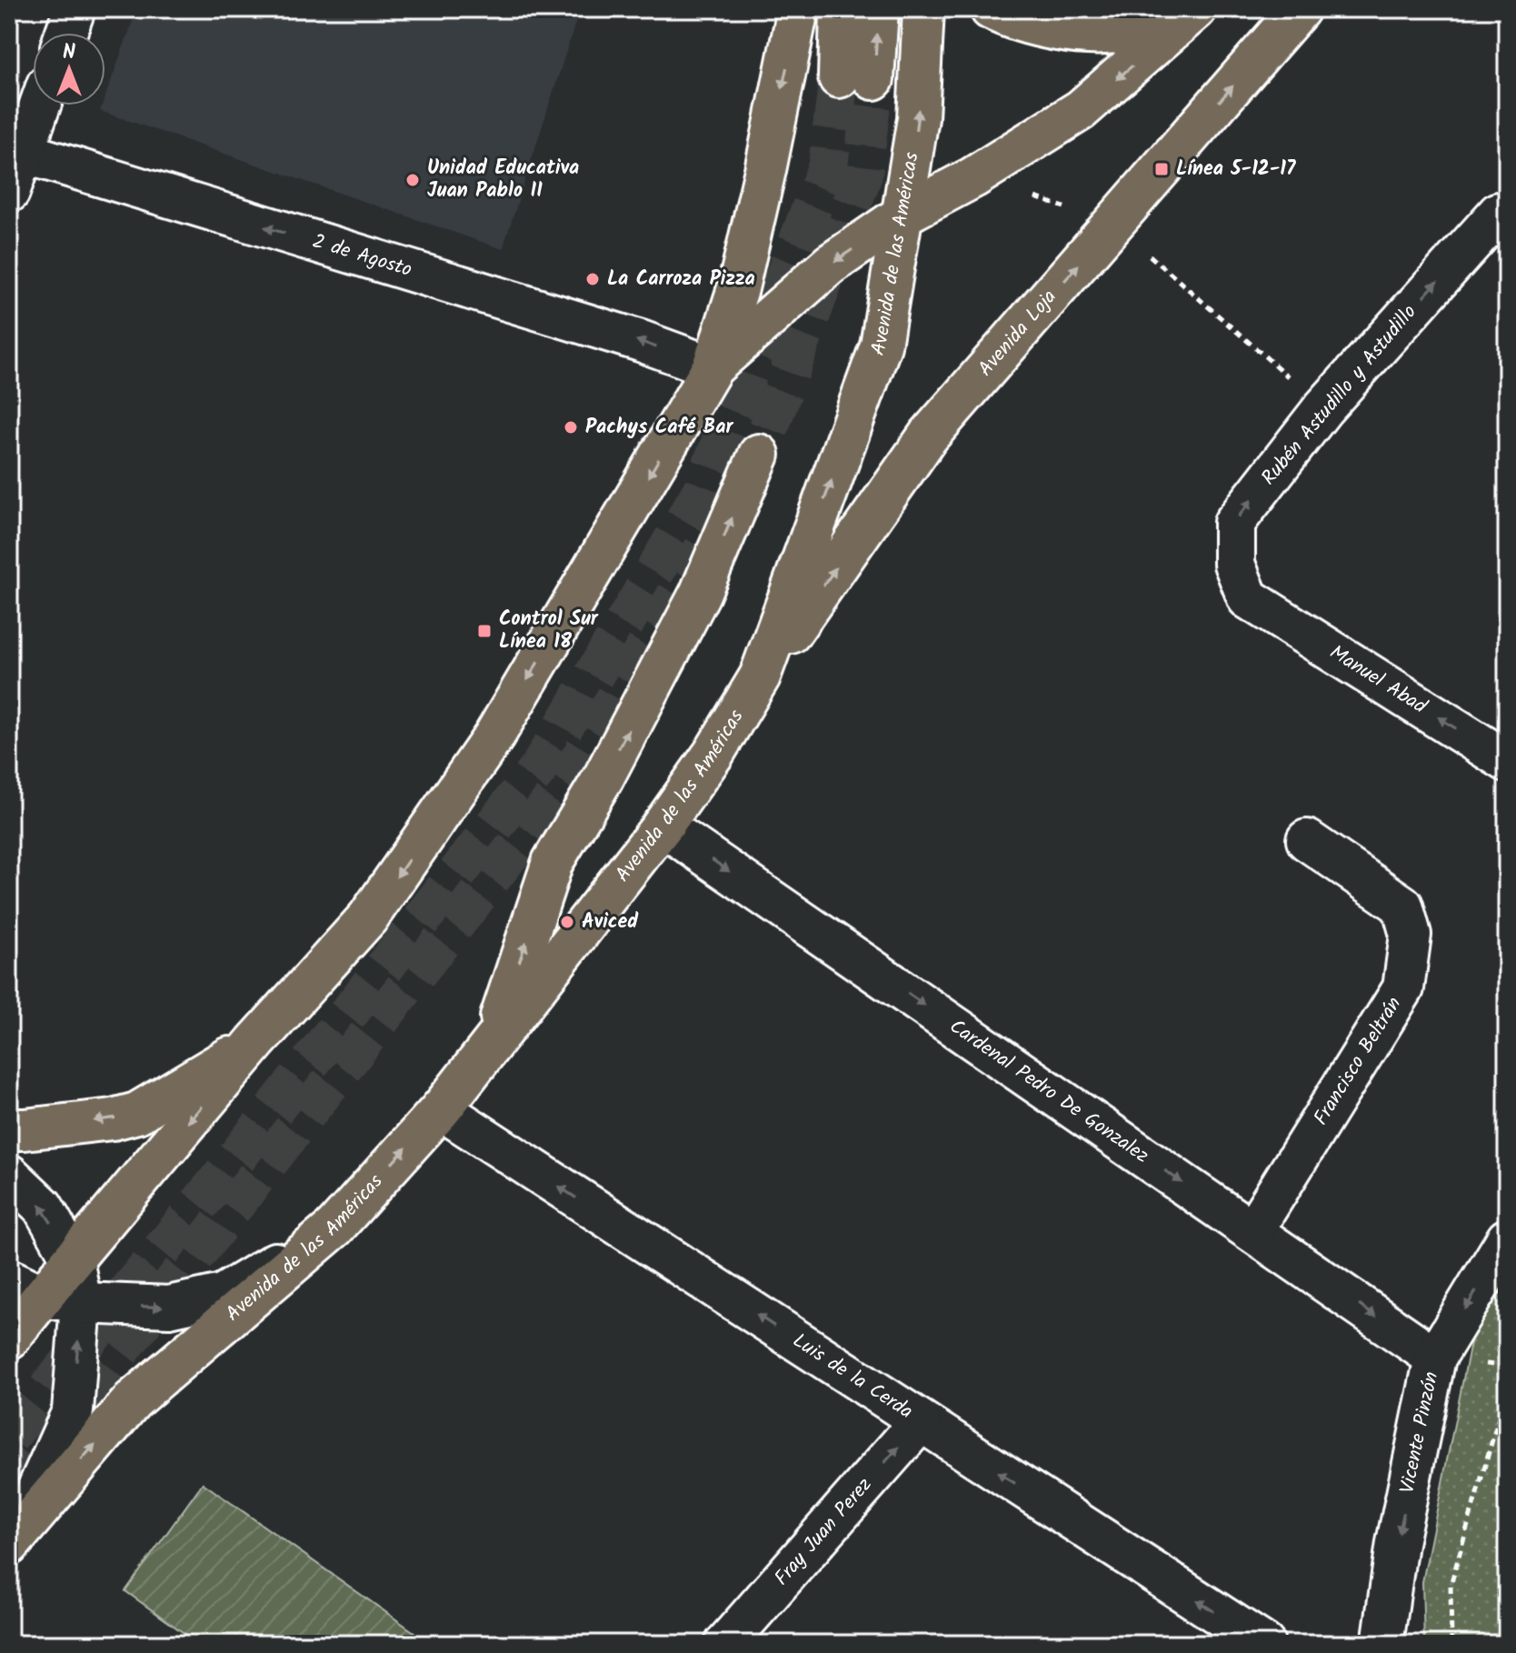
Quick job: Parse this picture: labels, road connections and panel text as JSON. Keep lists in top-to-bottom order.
{
  "streets": {
    "main road": ["Avenida de las Américas", "Avenida Loja"],
    "street": [
      "2 de Agosto",
      "Rubén Astudillo y Astudillo",
      "Manuel Abad",
      "Francisco Beltrán",
      "Cardenal Pedro De Gonzalez",
      "Luis de la Cerda",
      "Vicente Pinzón",
      "Fray Juan Perez"
    ]
  },
  "crossings": [
    ["Avenida de las Américas", "Avenida Loja"],
    ["Avenida de las Américas", "Cardenal Pedro De Gonzalez"],
    ["Avenida de las Américas", "Luis de la Cerda"],
    ["Rubén Astudillo y Astudillo", "Manuel Abad"],
    ["Francisco Beltrán", "Cardenal Pedro De Gonzalez"],
    ["Cardenal Pedro De Gonzalez", "Vicente Pinzón"],
    ["Luis de la Cerda", "Fray Juan Perez"]
  ],
  "one_way": [
    "2 de Agosto",
    "Rubén Astudillo y Astudillo",
    "Manuel Abad",
    "Cardenal Pedro De Gonzalez",
    "Luis de la Cerda",
    "Vicente Pinzón",
    "Fray Juan Perez"
  ],
  "places": {
    "transit": ["Línea 5-12-17", "Control Sur Línea 18"],
    "other": [
      "Unidad Educativa Juan Pablo II",
      "La Carroza Pizza",
      "Pachys Café Bar",
      "Aviced"
    ]
  },
  "north": "top"
}
